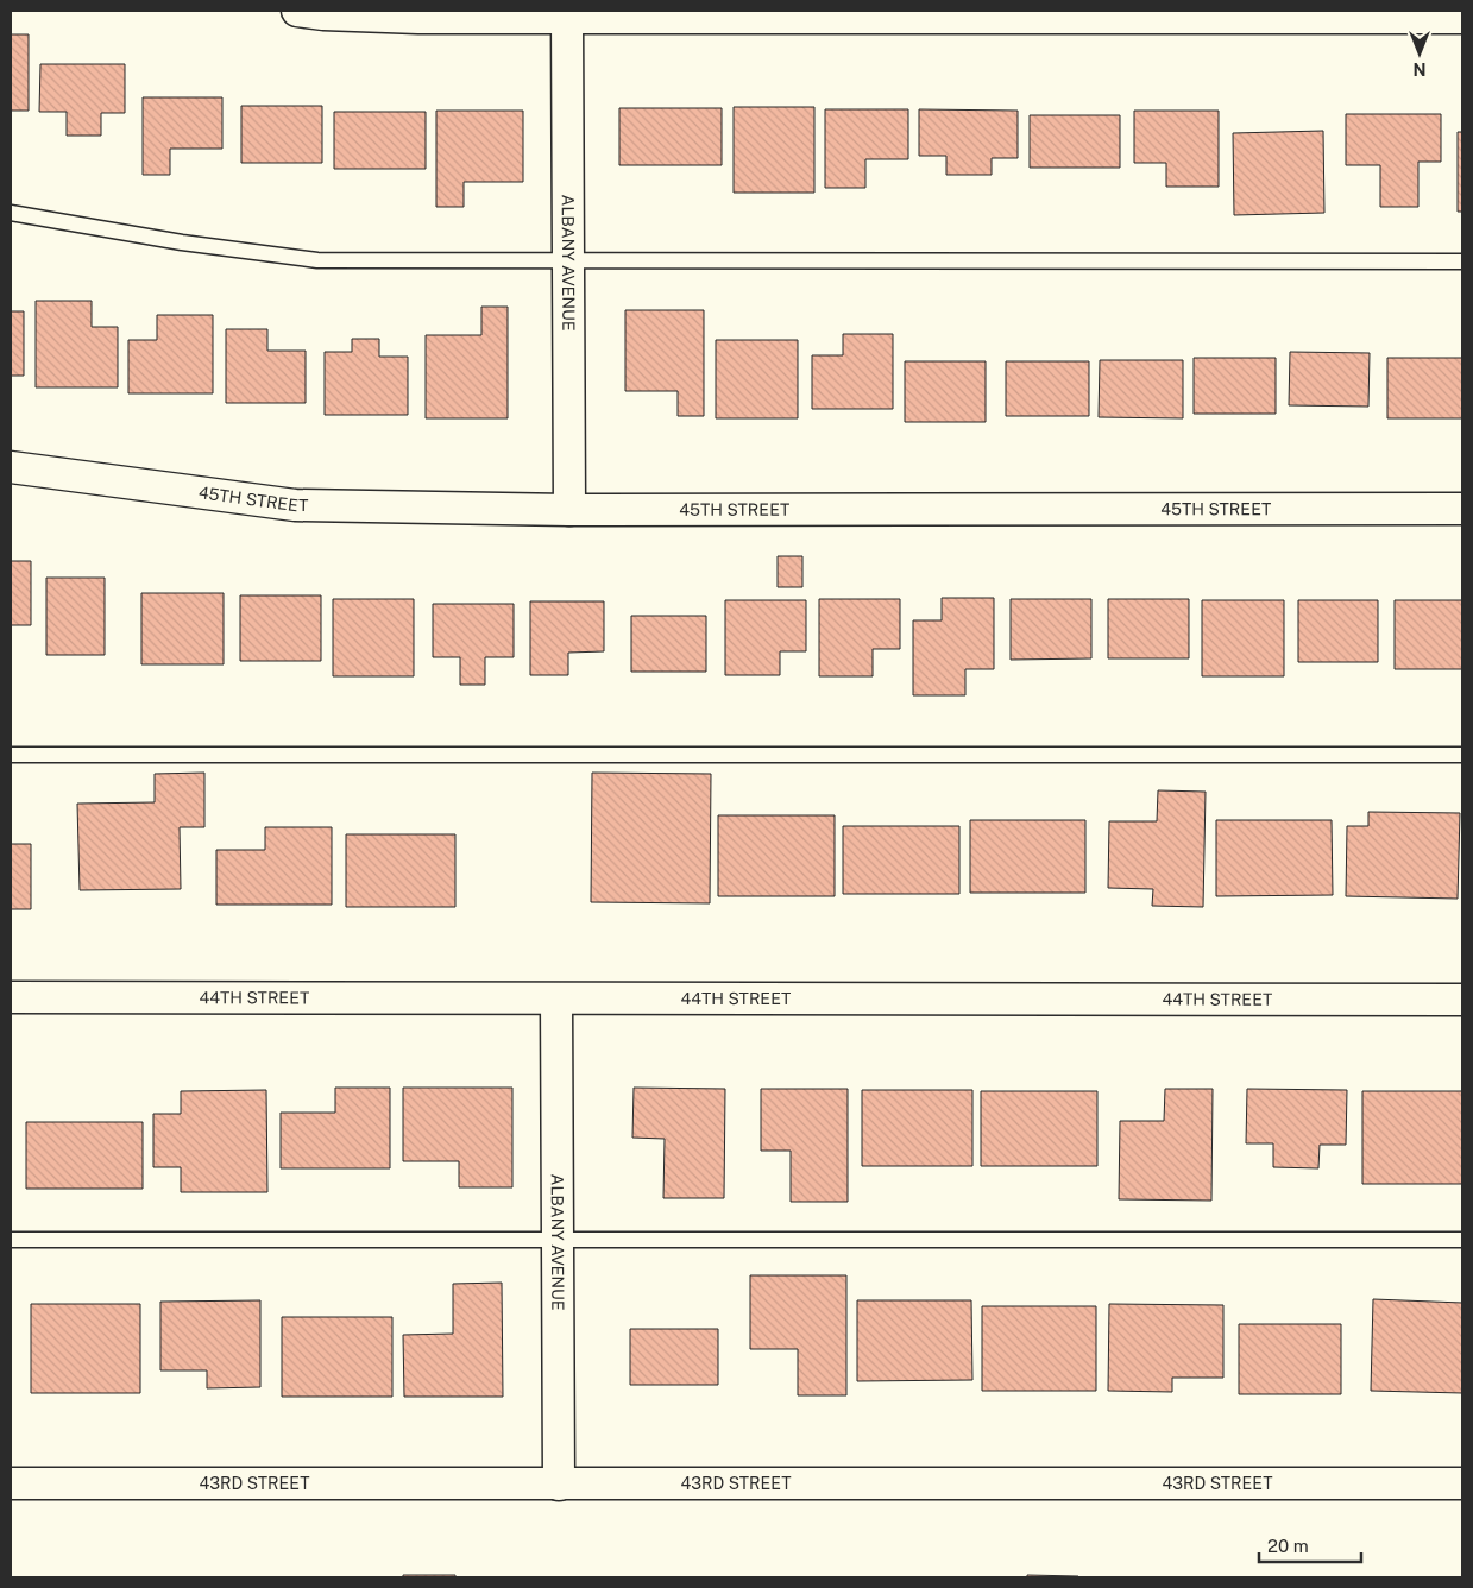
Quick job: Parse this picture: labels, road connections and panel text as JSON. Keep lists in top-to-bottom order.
{
  "streets": {
    "street": [
      "ALBANY AVENUE",
      "45TH STREET",
      "44TH STREET",
      "43RD STREET"
    ]
  },
  "crossings": [
    ["ALBANY AVENUE", "45TH STREET"],
    ["ALBANY AVENUE", "44TH STREET"],
    ["ALBANY AVENUE", "43RD STREET"]
  ],
  "scale_bar": "20 m",
  "north": "bottom"
}
